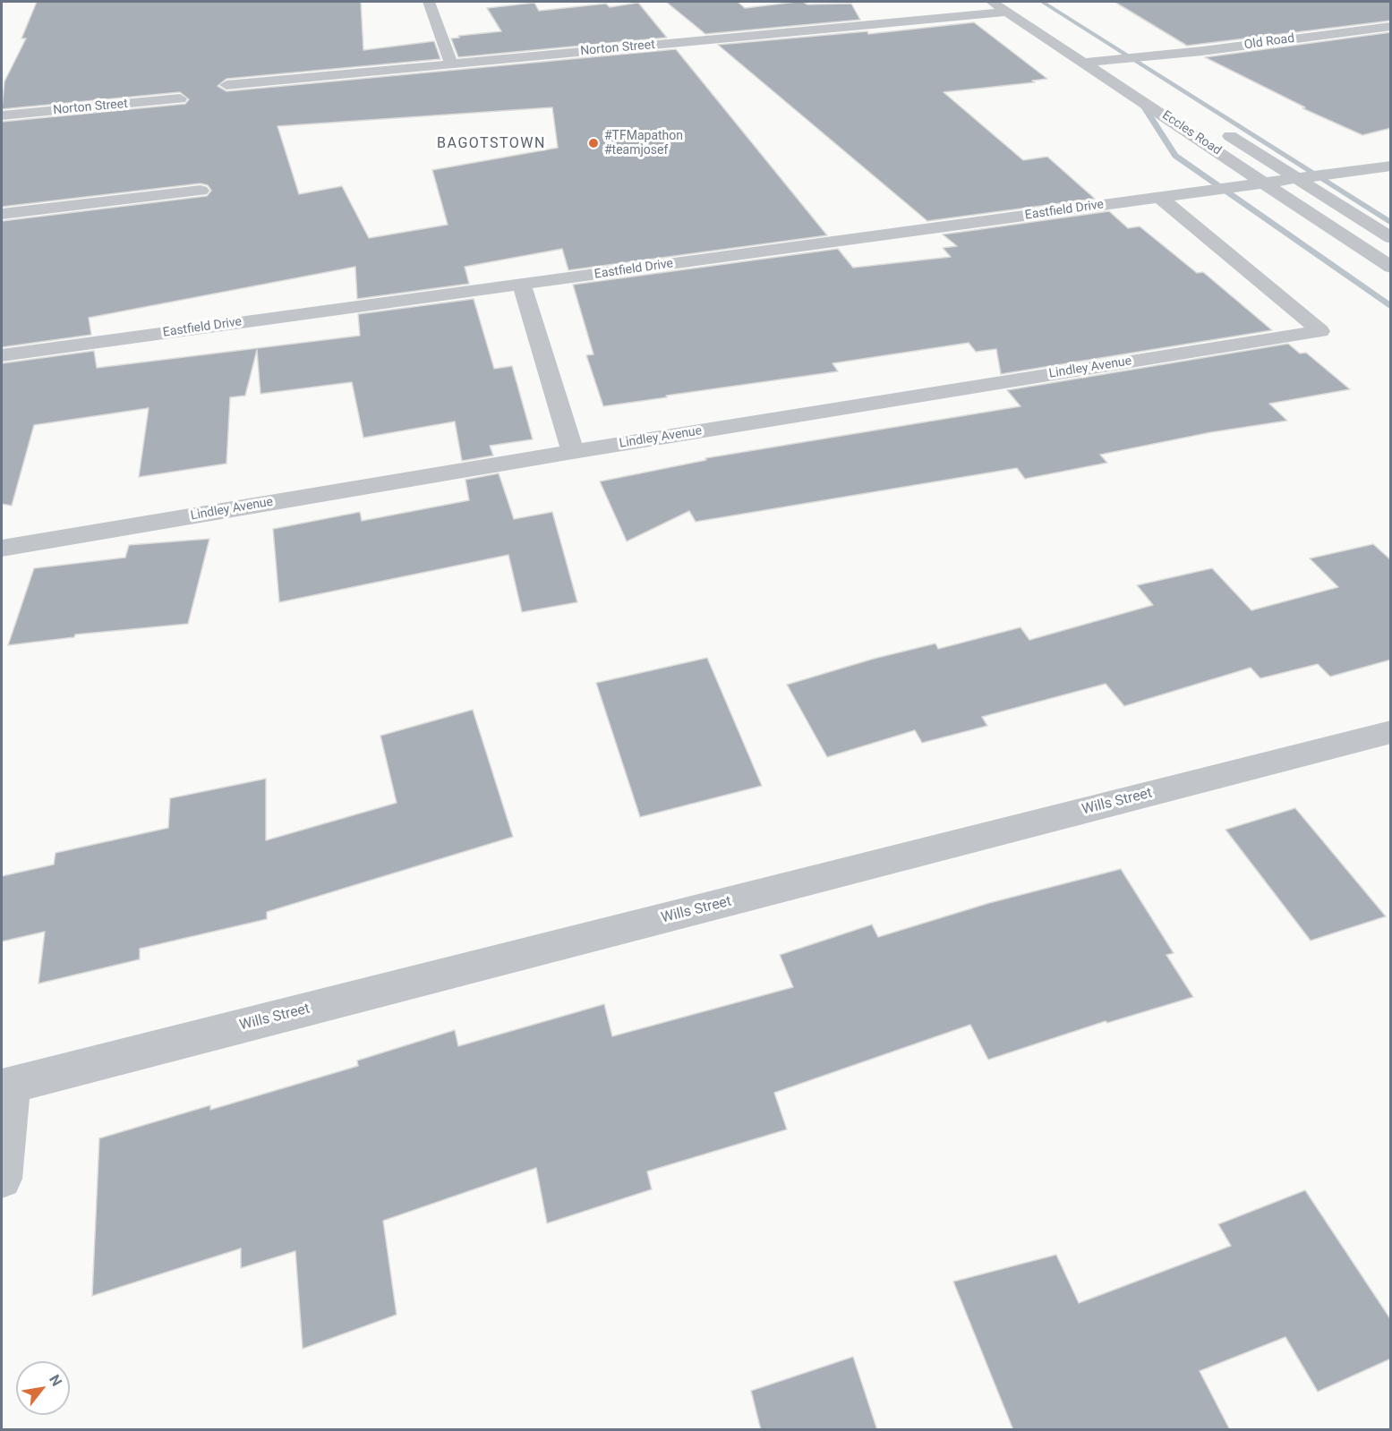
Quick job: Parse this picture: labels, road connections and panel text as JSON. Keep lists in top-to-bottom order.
{
  "streets": {
    "street": [
      "Old Road",
      "Norton Street",
      "Eccles Road",
      "Eastfield Drive",
      "Lindley Avenue",
      "Wills Street"
    ]
  },
  "crossings": [
    ["Old Road", "Eccles Road"],
    ["Norton Street", "Eccles Road"],
    ["Eccles Road", "Eastfield Drive"],
    ["Eastfield Drive", "Lindley Avenue"]
  ],
  "districts": ["BAGOTSTOWN"],
  "places": ["#TFMapathon #teamjosef"],
  "north": "top right"
}
